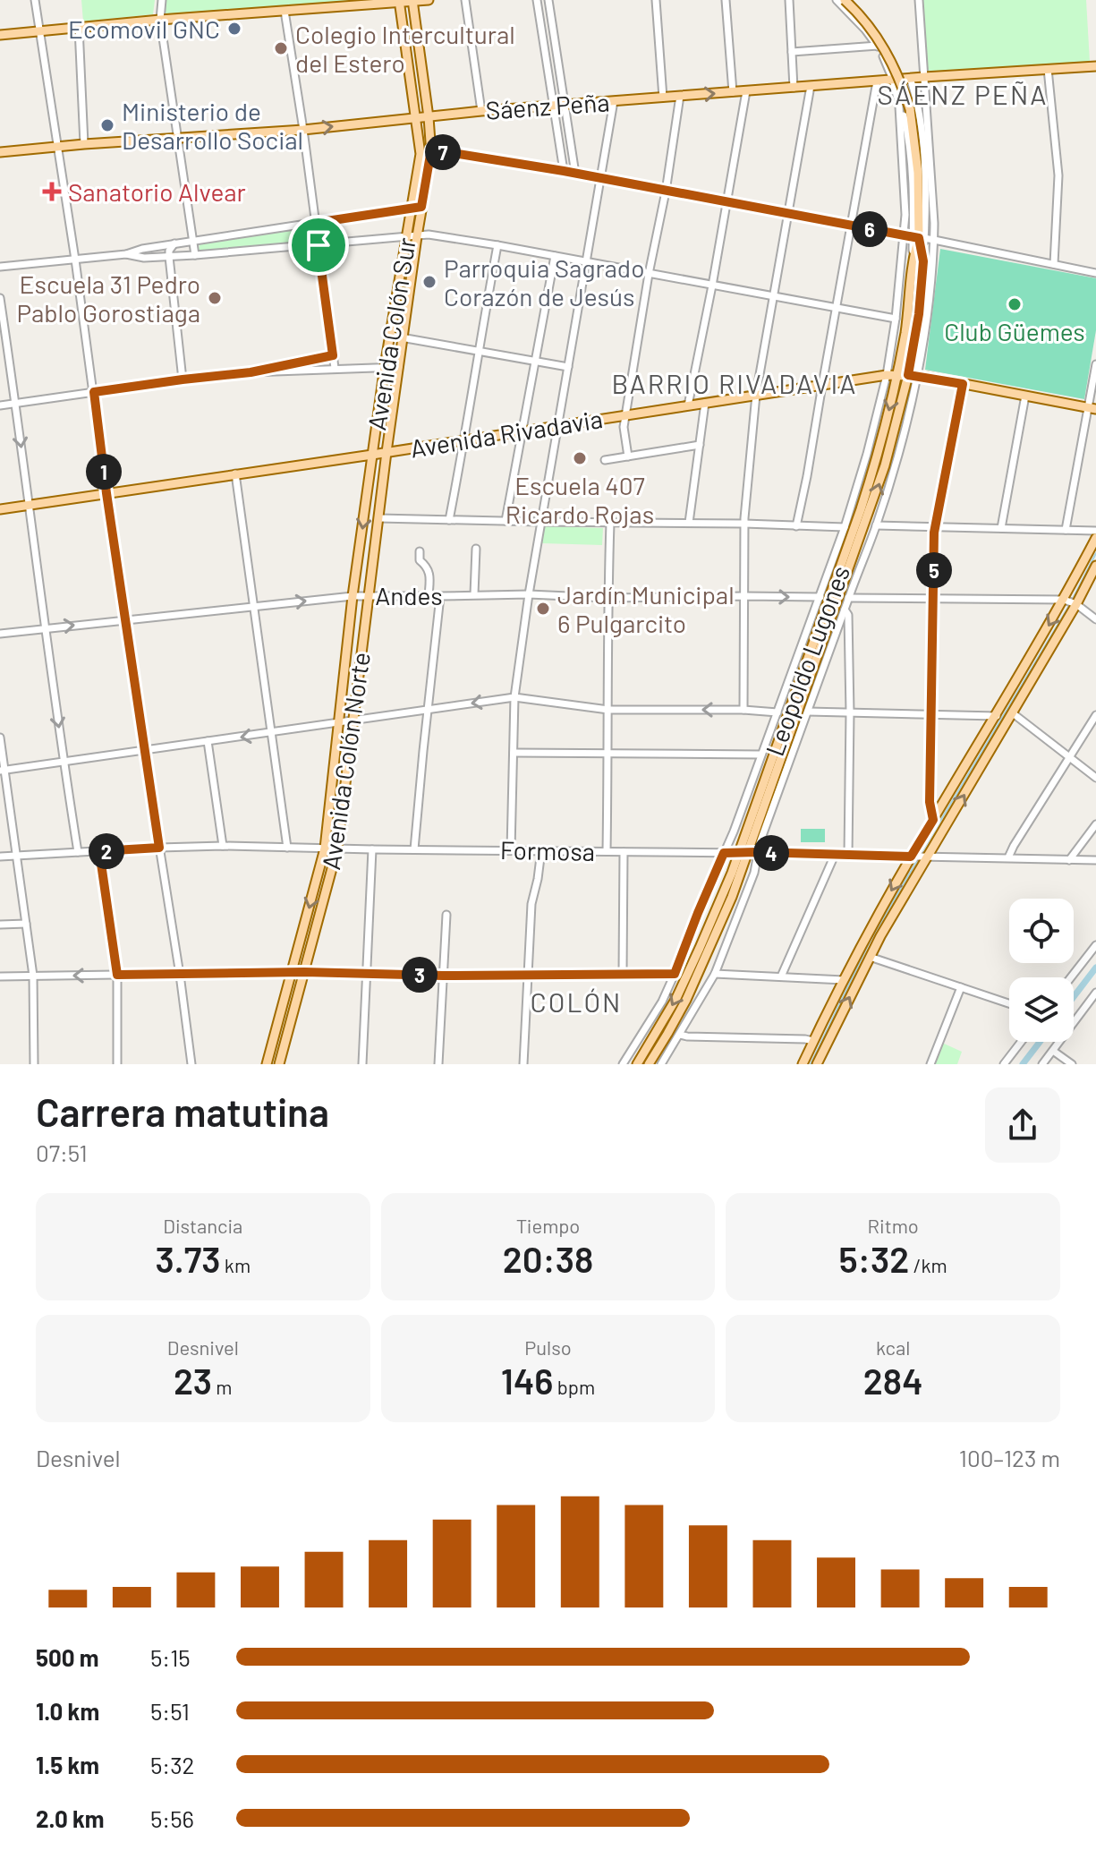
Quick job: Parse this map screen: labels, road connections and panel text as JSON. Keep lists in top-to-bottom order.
{
  "streets": {
    "main road": [
      "Sáenz Peña",
      "Avenida Colón Sur",
      "Avenida Rivadavia",
      "Leopoldo Lugones",
      "Avenida Colón Norte"
    ],
    "street": ["Andes", "Formosa"]
  },
  "crossings": [
    ["Sáenz Peña", "Avenida Colón Sur"],
    ["Avenida Colón Sur", "Avenida Rivadavia"],
    ["Avenida Colón Sur", "Avenida Colón Norte"],
    ["Avenida Rivadavia", "Leopoldo Lugones"],
    ["Avenida Rivadavia", "Avenida Colón Norte"],
    ["Andes", "Avenida Colón Norte"],
    ["Leopoldo Lugones", "Formosa"],
    ["Avenida Colón Norte", "Formosa"]
  ],
  "districts": ["SÁENZ PEÑA", "BARRIO RIVADAVIA", "COLÓN"],
  "places": {
    "other": [
      "Ecomovil GNC",
      "Colegio Intercultural del Estero",
      "Ministerio de Desarrollo Social",
      "Parroquia Sagrado Corazón de Jesús",
      "Escuela 31 Pedro Pablo Gorostiaga",
      "Club Güemes",
      "Escuela 407 Ricardo Rojas",
      "Jardín Municipal 6 Pulgarcito"
    ],
    "health": ["Sanatorio Alvear"]
  },
  "page": {
    "pins": [
      "7",
      "6",
      "1",
      "5",
      "2",
      "4",
      "3"
    ],
    "heading": ["Carrera matutina", "07:51"],
    "stats": [
      ["Distancia", "3.73 km"],
      ["Tiempo", "20:38"],
      ["Ritmo", "5:32 /km"],
      ["Desnivel", "23 m"],
      ["Pulso", "146 bpm"],
      ["kcal", "284"]
    ],
    "chart": ["Desnivel", "100–123 m"],
    "list": [
      {
        "name": "500 m",
        "note": "5:15"
      },
      {
        "name": "1.0 km",
        "note": "5:51"
      },
      {
        "name": "1.5 km",
        "note": "5:32"
      },
      {
        "name": "2.0 km",
        "note": "5:56"
      }
    ]
  }
}
